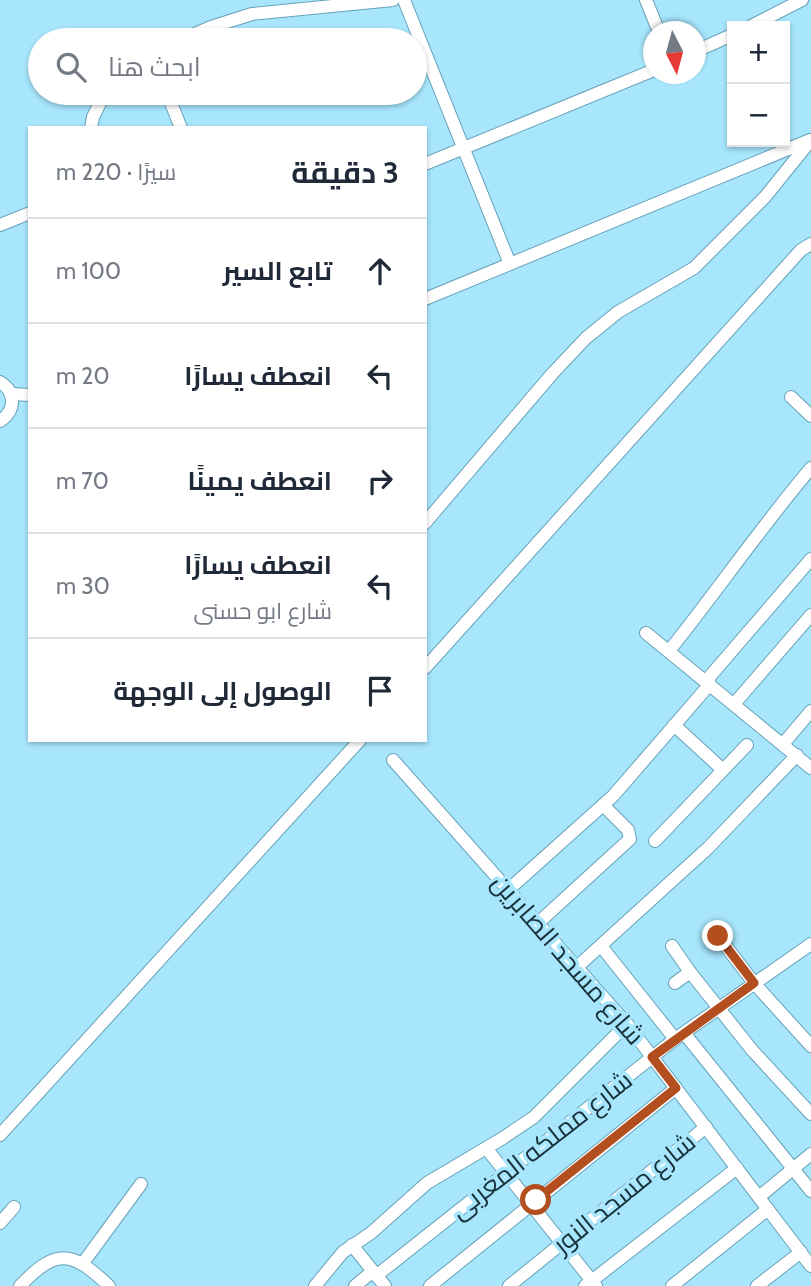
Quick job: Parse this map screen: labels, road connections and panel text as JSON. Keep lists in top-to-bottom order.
{
  "streets": {
    "street": ["شارع مسجد الصابرين", "شارع مملكه المغربى", "شارع مسجد النور"]
  },
  "crossings": [
    ["شارع مسجد الصابرين", "شارع مملكه المغربى"],
    ["شارع مسجد الصابرين", "شارع مسجد النور"]
  ],
  "north": "bottom",
  "page": {
    "map_buttons": ["+", "−"],
    "search": "ابحث هنا",
    "heading": ["3 دقيقة", "سيرًا · 220 m"],
    "list": [
      ["تابع السير", "100 m"],
      ["انعطف يسارًا", "20 m"],
      ["انعطف يمينًا", "70 m"],
      ["انعطف يسارًا", "شارع ابو حسنى", "30 m"],
      "الوصول إلى الوجهة"
    ]
  }
}
